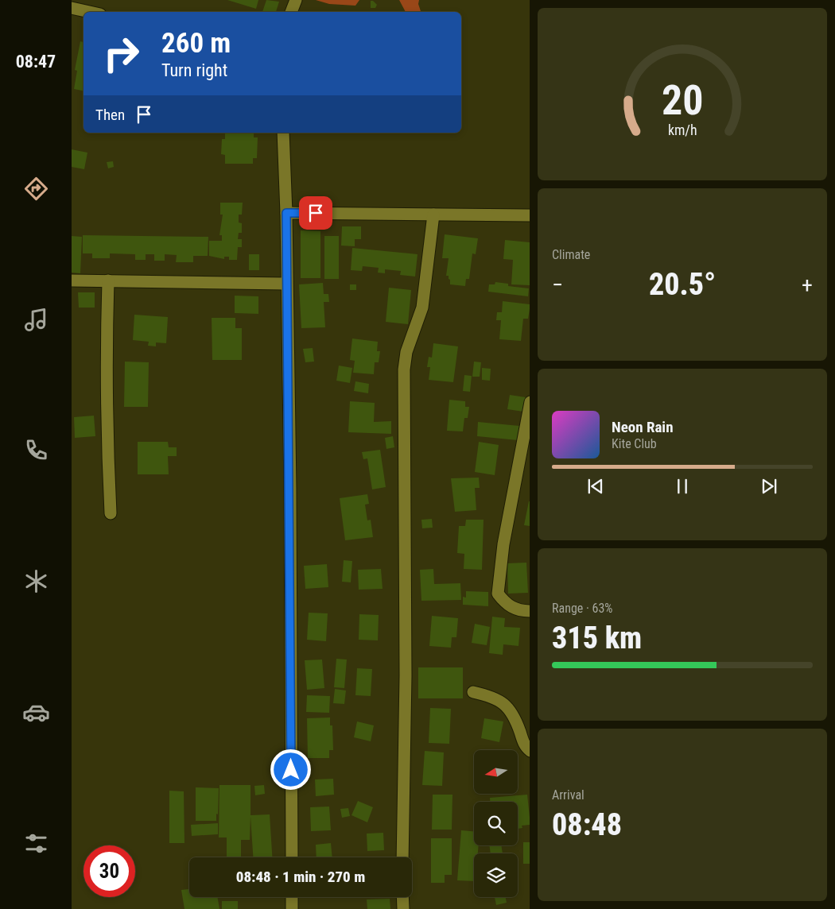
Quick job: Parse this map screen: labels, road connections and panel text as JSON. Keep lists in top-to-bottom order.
{
  "north": "left",
  "page": {
    "tabs": "08:47",
    "turn": ["260 m", "Turn right"],
    "then": "Then",
    "tile": [
      "Climate",
      ["Range · 63%", "315 km"],
      ["Arrival", "08:48"]
    ],
    "heat": ["−", "20.5°", "+"],
    "song": ["Neon Rain", "Kite Club"],
    "limit": "30",
    "trip": "08:48 · 1 min · 270 m",
    "gauge": ["20", "km/h"]
  }
}
